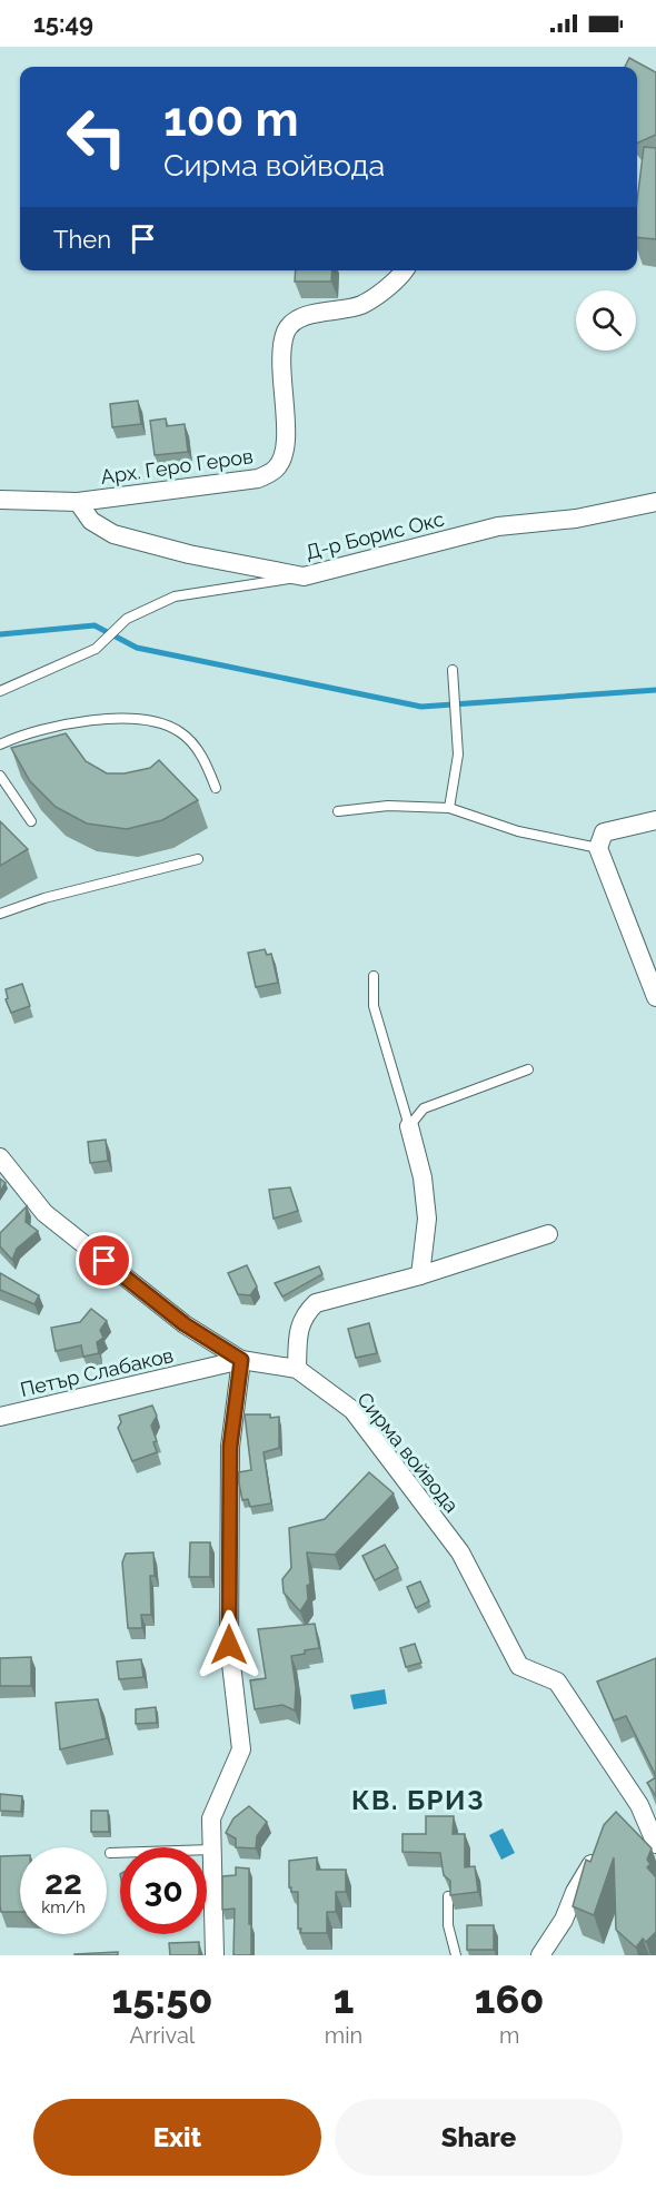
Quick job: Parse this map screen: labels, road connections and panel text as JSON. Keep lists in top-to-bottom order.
{
  "streets": {
    "street": [
      "Арх. Геро Геров",
      "Д-р Борис Окс",
      "Петър Слабаков",
      "Сирма войвода"
    ]
  },
  "crossings": [
    ["Арх. Геро Геров", "Д-р Борис Окс"],
    ["Петър Слабаков", "Сирма войвода"]
  ],
  "districts": ["КВ. БРИЗ"],
  "page": {
    "status": "15:49",
    "turn": ["100 m", "Сирма войвода"],
    "then": "Then",
    "speed": "22 km/h",
    "limit": "30",
    "eta": [
      "15:50",
      "Arrival",
      "1",
      "min",
      "160",
      "m"
    ],
    "buttons": ["Exit", "Share"]
  }
}
